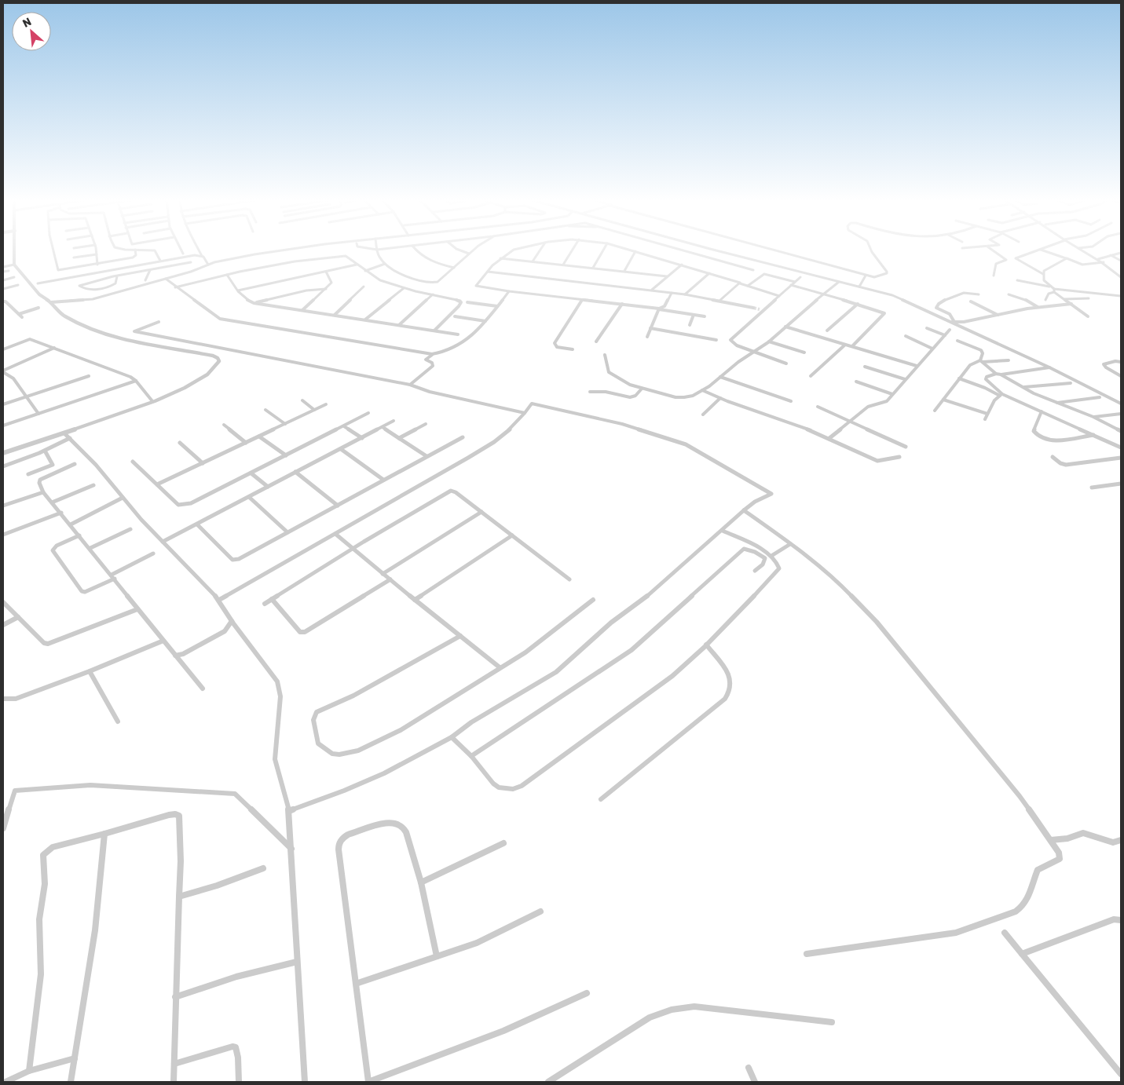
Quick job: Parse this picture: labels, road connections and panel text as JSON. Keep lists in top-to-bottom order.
{
  "north": "top left"
}
